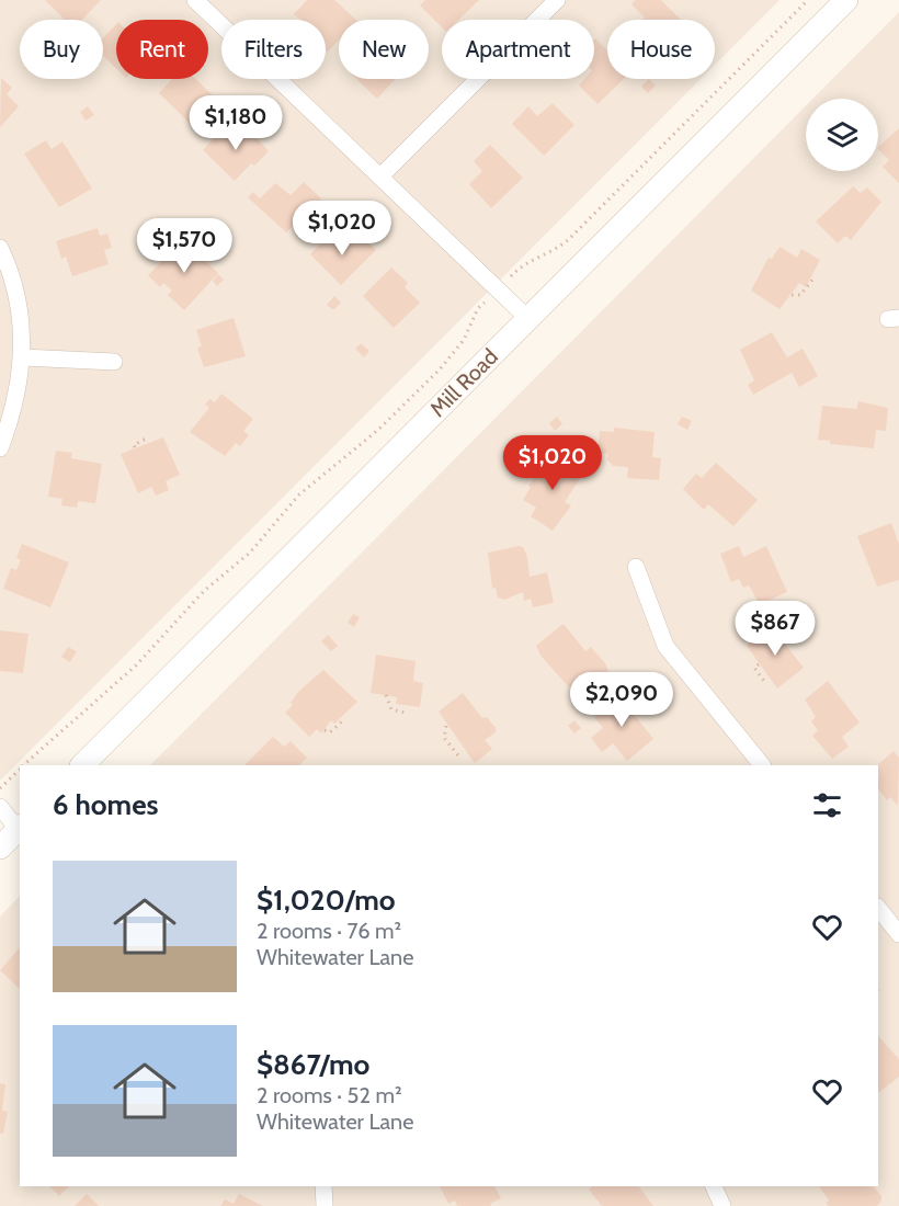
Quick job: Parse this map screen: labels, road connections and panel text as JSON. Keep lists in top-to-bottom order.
{
  "streets": {
    "street": ["Mill Road"]
  },
  "page": {
    "chip": [
      "Buy",
      "Rent",
      "Filters",
      "New",
      "Apartment",
      "House"
    ],
    "price": [
      "$1,180",
      "$1,020",
      "$1,570",
      "$1,020",
      "$867",
      "$2,090"
    ],
    "heading": "6 homes",
    "list": [
      {
        "name": "$1,020/mo",
        "note": "2 rooms · 76 m² · Whitewater Lane"
      },
      {
        "name": "$867/mo",
        "note": "2 rooms · 52 m² · Whitewater Lane"
      }
    ]
  }
}
